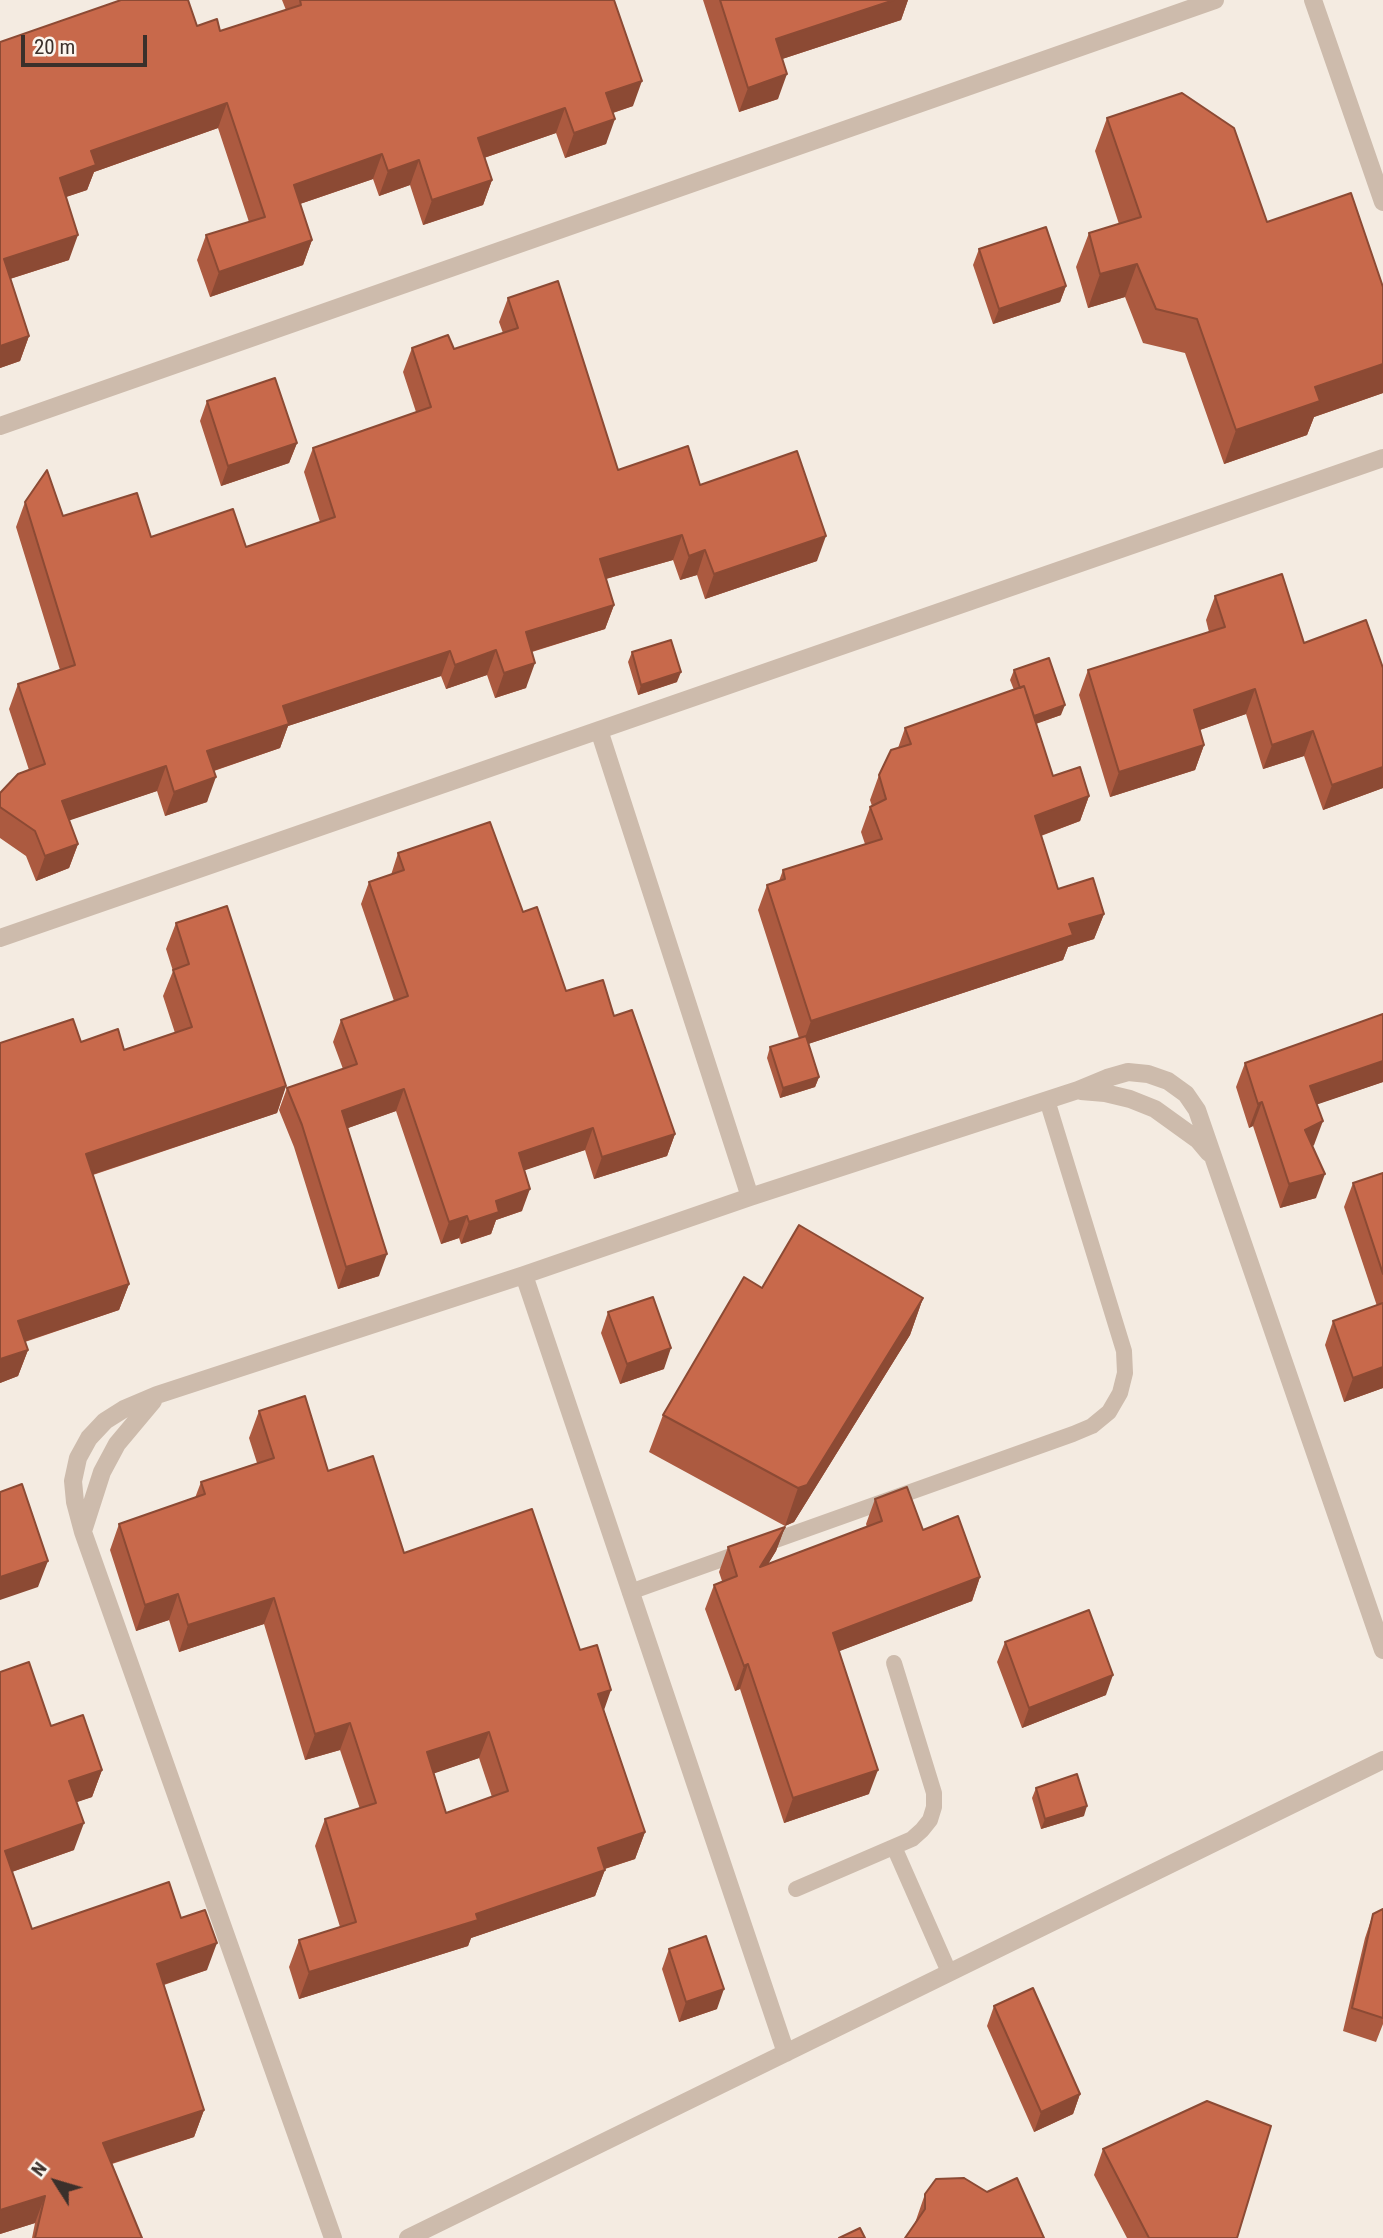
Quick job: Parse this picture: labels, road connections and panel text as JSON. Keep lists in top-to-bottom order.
{
  "scale_bar": "20 m",
  "north": "top left"
}
